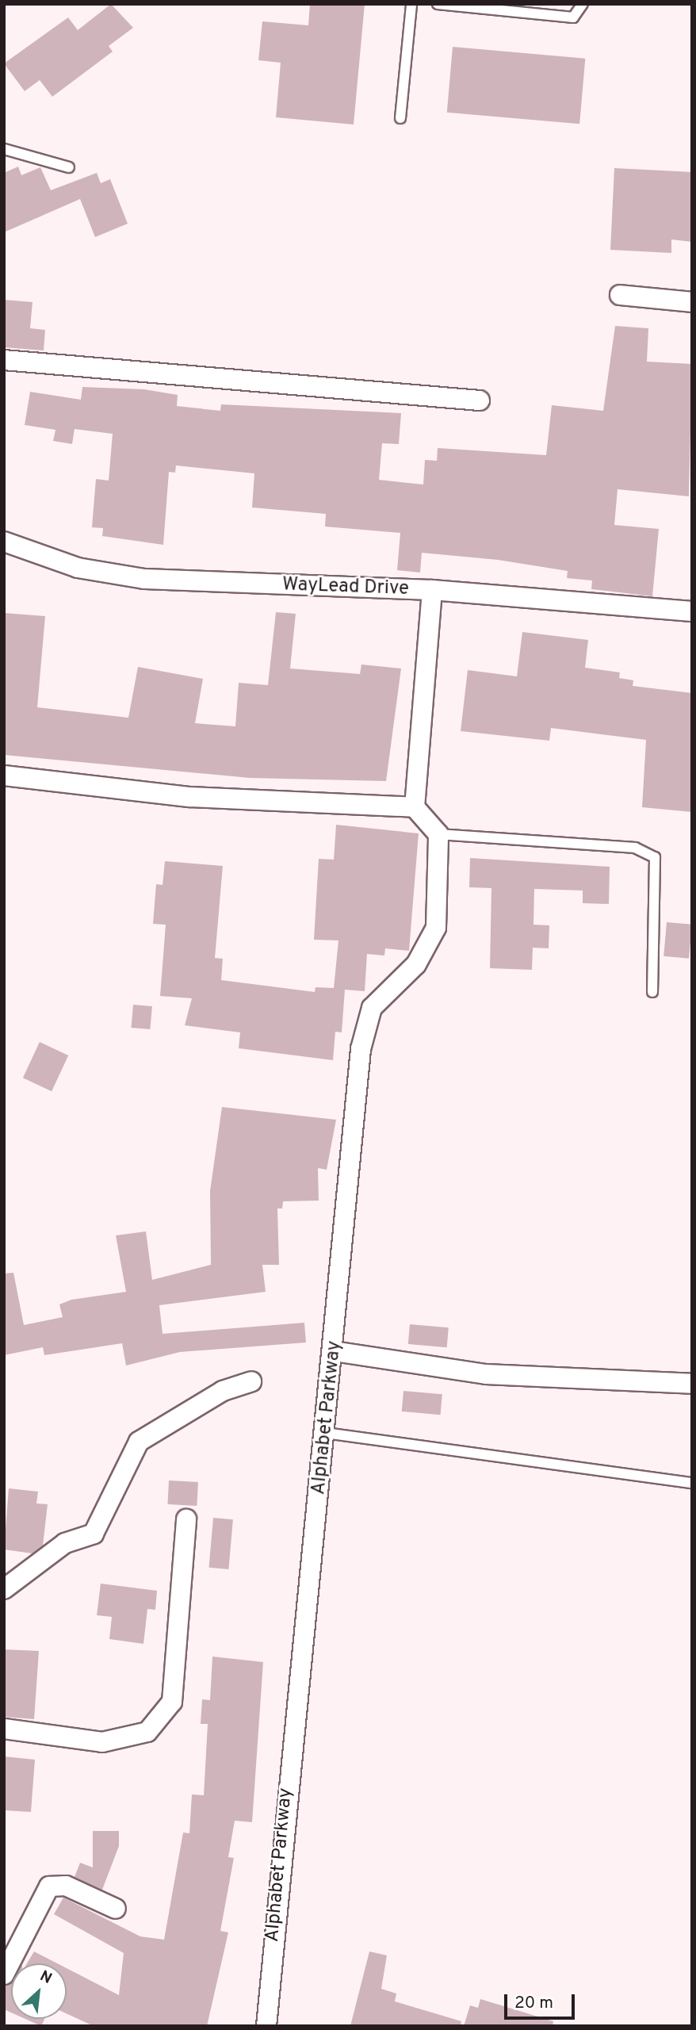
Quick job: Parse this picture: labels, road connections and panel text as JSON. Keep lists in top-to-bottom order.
{
  "streets": {
    "street": ["WayLead Drive", "Alphabet Parkway"]
  },
  "scale_bar": "20 m",
  "north": "top right"
}
